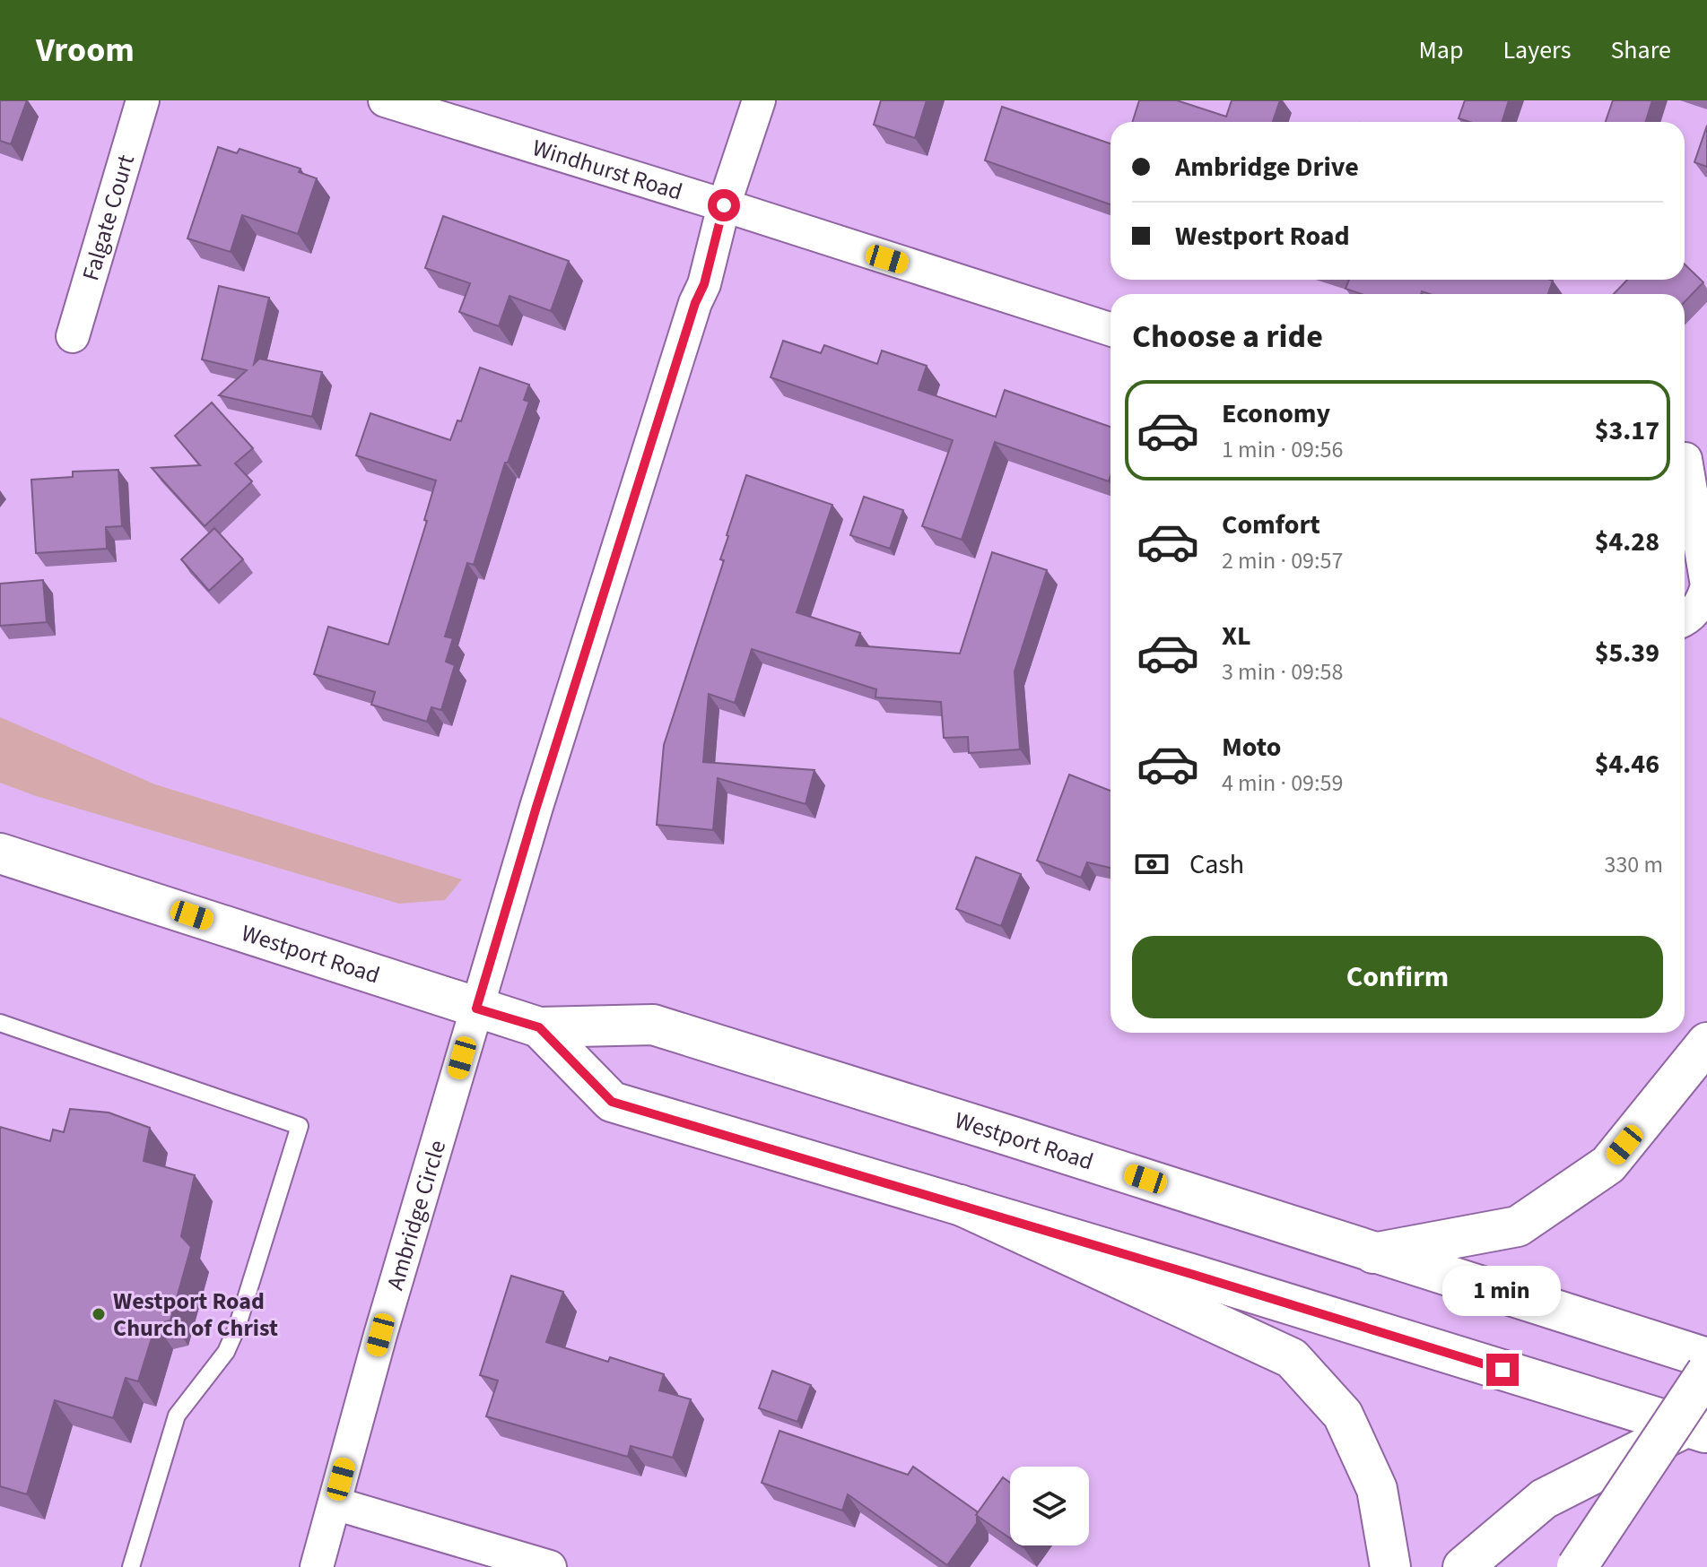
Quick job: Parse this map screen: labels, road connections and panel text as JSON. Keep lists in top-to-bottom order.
{
  "streets": {
    "main road": ["Westport Road"],
    "street": ["Windhurst Road", "Falgate Court", "Ambridge Circle"]
  },
  "crossings": [
    ["Windhurst Road", "Ambridge Circle"],
    ["Westport Road", "Ambridge Circle"]
  ],
  "places": ["Westport Road Church of Christ"],
  "page": {
    "header": "Vroom",
    "nav": ["Map", "Layers", "Share"],
    "banner": ["Ambridge Drive", "Westport Road"],
    "heading": "Choose a ride",
    "list": [
      {
        "name": "Economy",
        "note": "1 min · 09:56",
        "value": "$3.17"
      },
      {
        "name": "Comfort",
        "note": "2 min · 09:57",
        "value": "$4.28"
      },
      {
        "name": "XL",
        "note": "3 min · 09:58",
        "value": "$5.39"
      },
      {
        "name": "Moto",
        "note": "4 min · 09:59",
        "value": "$4.46"
      }
    ],
    "pay": ["Cash", "330 m"],
    "buttons": "Confirm",
    "bubble": "1 min"
  }
}
